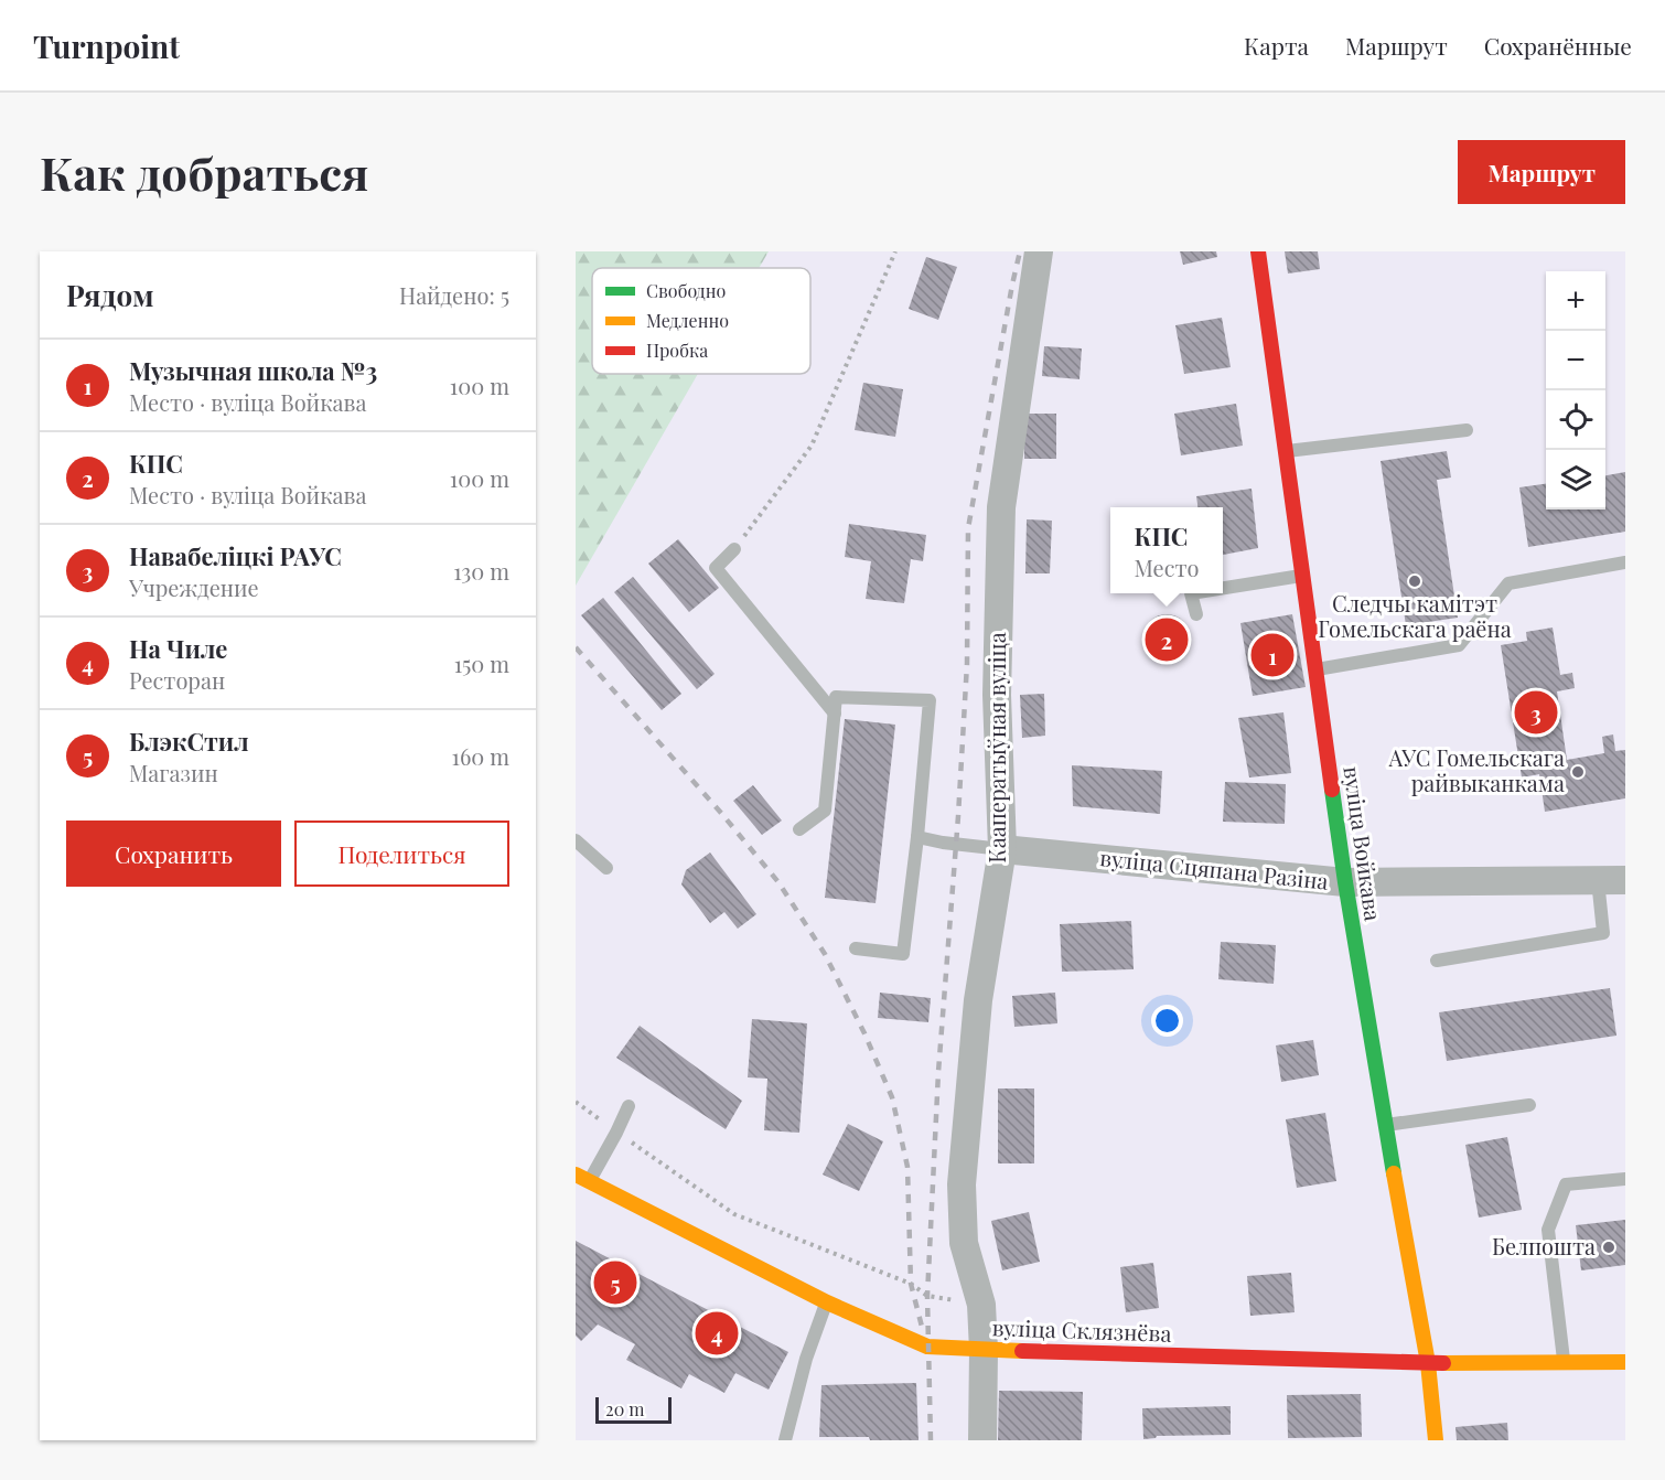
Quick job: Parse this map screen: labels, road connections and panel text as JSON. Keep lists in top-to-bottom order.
{
  "streets": {
    "street": [
      "Кааператыўная вуліца",
      "вуліца Войкава",
      "вуліца Сцяпана Разіна",
      "вуліца Склязнёва"
    ]
  },
  "crossings": [
    ["Кааператыўная вуліца", "вуліца Сцяпана Разіна"],
    ["Кааператыўная вуліца", "вуліца Склязнёва"],
    ["вуліца Войкава", "вуліца Сцяпана Разіна"],
    ["вуліца Войкава", "вуліца Склязнёва"]
  ],
  "places": ["Следчы камітэт Гомельскага раёна", "АУС Гомельскага райвыканкама", "Белпошта"],
  "legend": ["Свободно", "Медленно", "Пробка"],
  "scale_bar": "20 m",
  "page": {
    "header": "Turnpoint",
    "nav": ["Карта", "Маршрут", "Сохранённые"],
    "buttons": [
      "Маршрут",
      ["Сохранить", "Поделиться"]
    ],
    "title": "Как добраться",
    "heading": ["Рядом", "Найдено: 5"],
    "map_buttons": ["+", "−"],
    "list": [
      {
        "mark": "1",
        "name": "Музычная школа №3",
        "note": "Место · вуліца Войкава",
        "value": "100 m"
      },
      {
        "mark": "2",
        "name": "КПС",
        "note": "Место · вуліца Войкава",
        "value": "100 m"
      },
      {
        "mark": "3",
        "name": "Навабеліцкі РАУС",
        "note": "Учреждение",
        "value": "130 m"
      },
      {
        "mark": "4",
        "name": "На Чиле",
        "note": "Ресторан",
        "value": "150 m"
      },
      {
        "mark": "5",
        "name": "БлэкСтил",
        "note": "Магазин",
        "value": "160 m"
      }
    ],
    "popup": ["КПС", "Место"],
    "pins": [
      "2",
      "1",
      "3",
      "5",
      "4"
    ],
    "scale": "20 m"
  }
}
